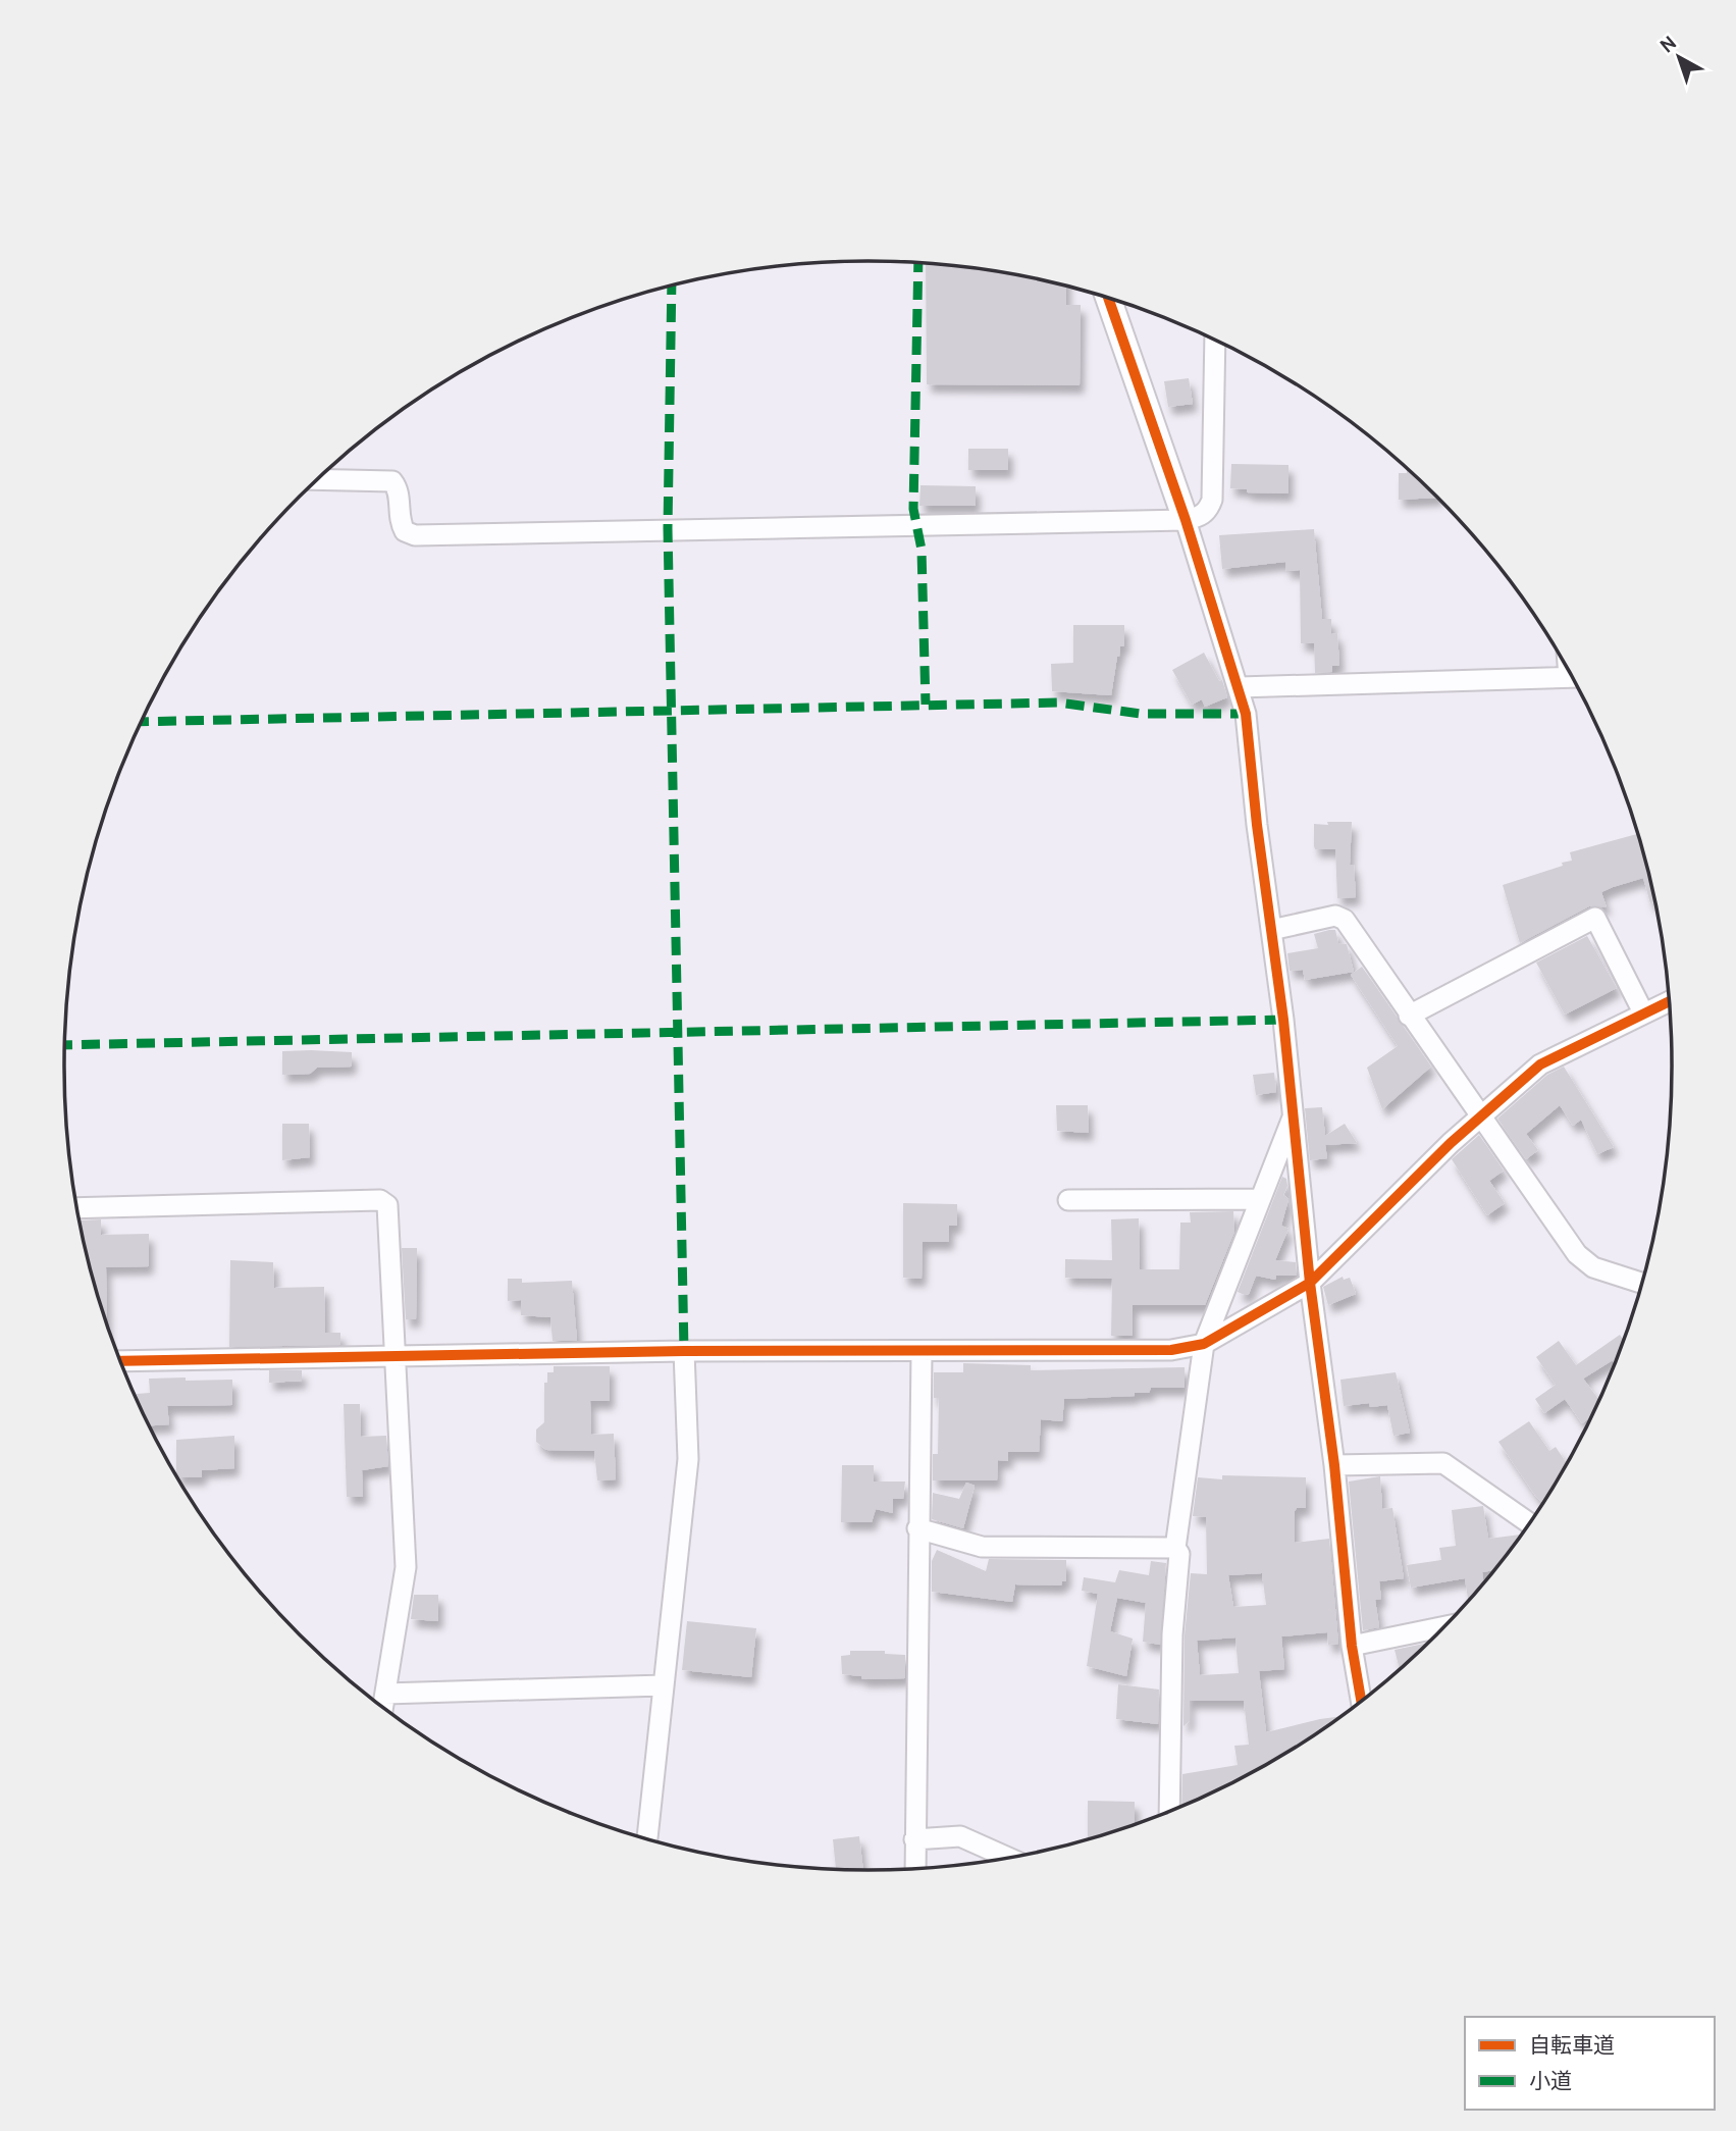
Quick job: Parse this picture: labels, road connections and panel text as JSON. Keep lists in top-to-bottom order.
{
  "legend": ["自転車道", "小道"],
  "north": "top left"
}
